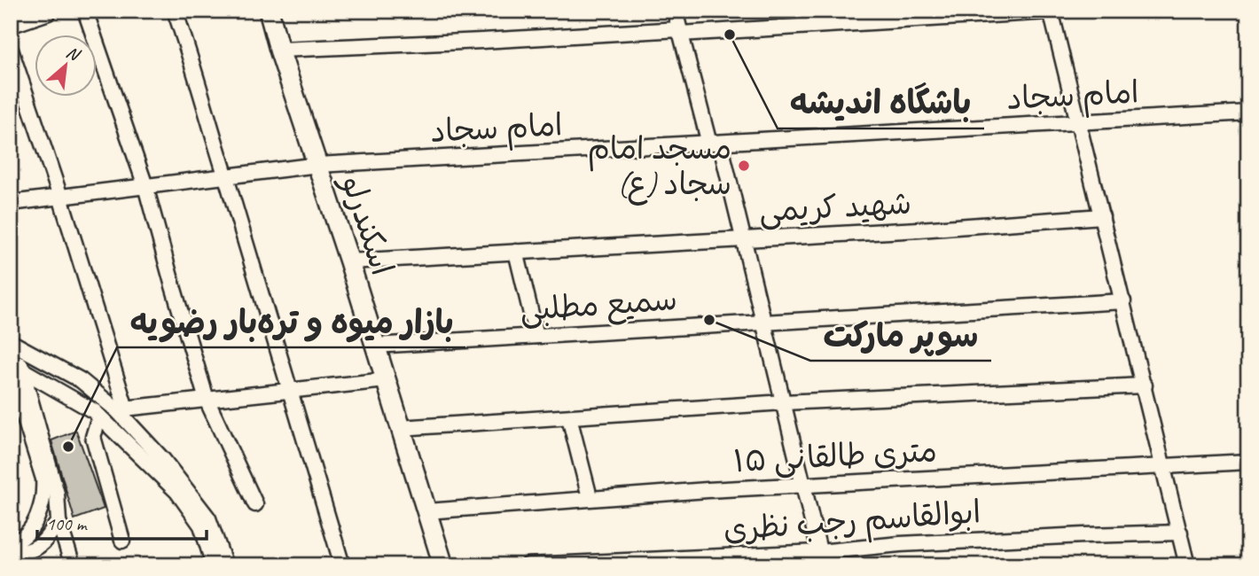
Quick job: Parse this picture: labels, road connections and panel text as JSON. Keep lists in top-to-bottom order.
{
  "streets": {
    "main road": ["اسکندرلو"],
    "street": [
      "امام سجاد",
      "شهید کریمی",
      "سمیع مطلبی",
      "۱۵ متری طالقانی",
      "ابوالقاسم رجب نظری"
    ]
  },
  "crossings": [
    ["امام سجاد", "اسکندرلو"],
    ["شهید کریمی", "اسکندرلو"],
    ["اسکندرلو", "سمیع مطلبی"],
    ["اسکندرلو", "۱۵ متری طالقانی"]
  ],
  "places": [
    "باشگاه اندیشه",
    "مسجد امام سجاد (ع)",
    "سوپر مارکت",
    "بازار میوه و تره‌بار رضویه"
  ],
  "scale_bar": "100 m",
  "north": "top right"
}
